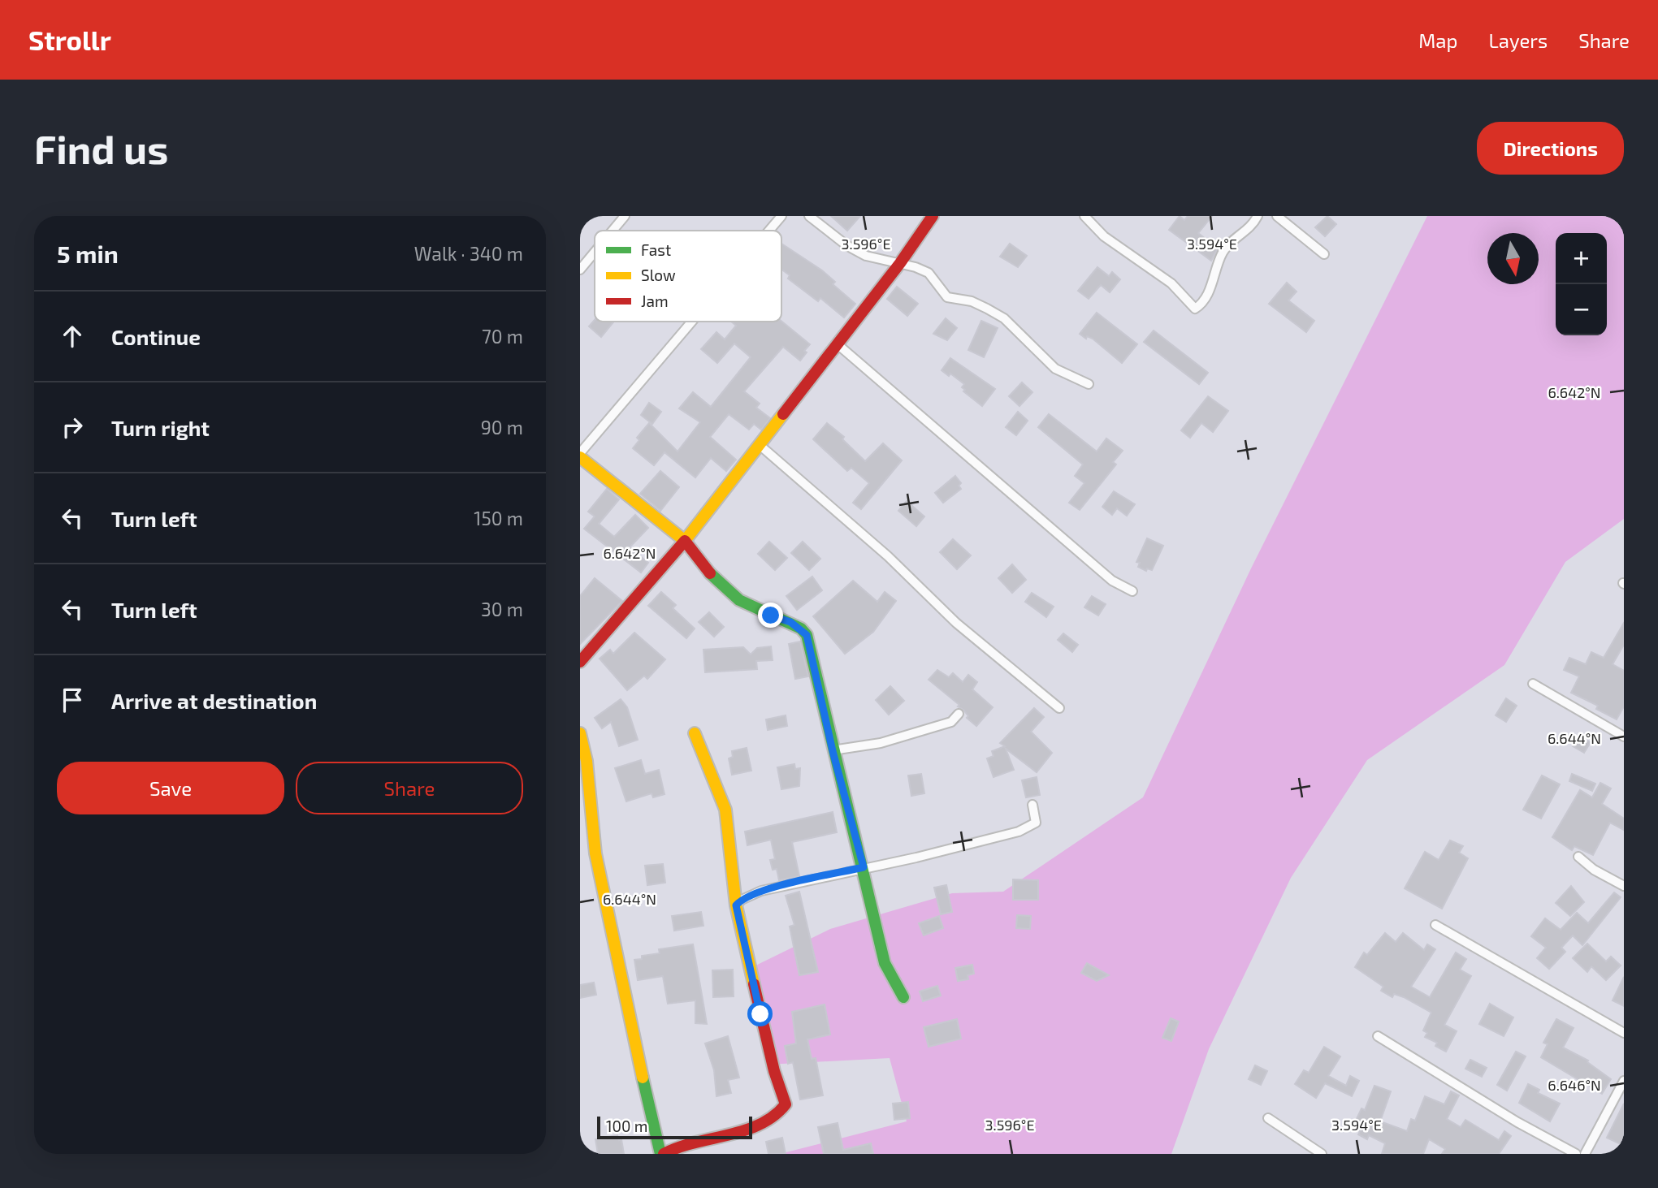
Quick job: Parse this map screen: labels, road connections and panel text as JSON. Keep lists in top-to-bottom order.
{
  "legend": ["Fast", "Slow", "Jam"],
  "scale_bar": "100 m",
  "north": "bottom",
  "page": {
    "header": "Strollr",
    "nav": ["Map", "Layers", "Share"],
    "buttons": [
      "Directions",
      ["Save", "Share"]
    ],
    "title": "Find us",
    "heading": ["5 min", "Walk · 340 m"],
    "map_buttons": ["+", "−"],
    "list": [
      ["Continue", "70 m"],
      ["Turn right", "90 m"],
      ["Turn left", "150 m"],
      ["Turn left", "30 m"],
      "Arrive at destination"
    ],
    "scale": "100 m"
  },
  "coordinates": [
    "3.596°E",
    "3.594°E",
    "6.642°N",
    "6.644°N",
    "6.646°N"
  ]
}
